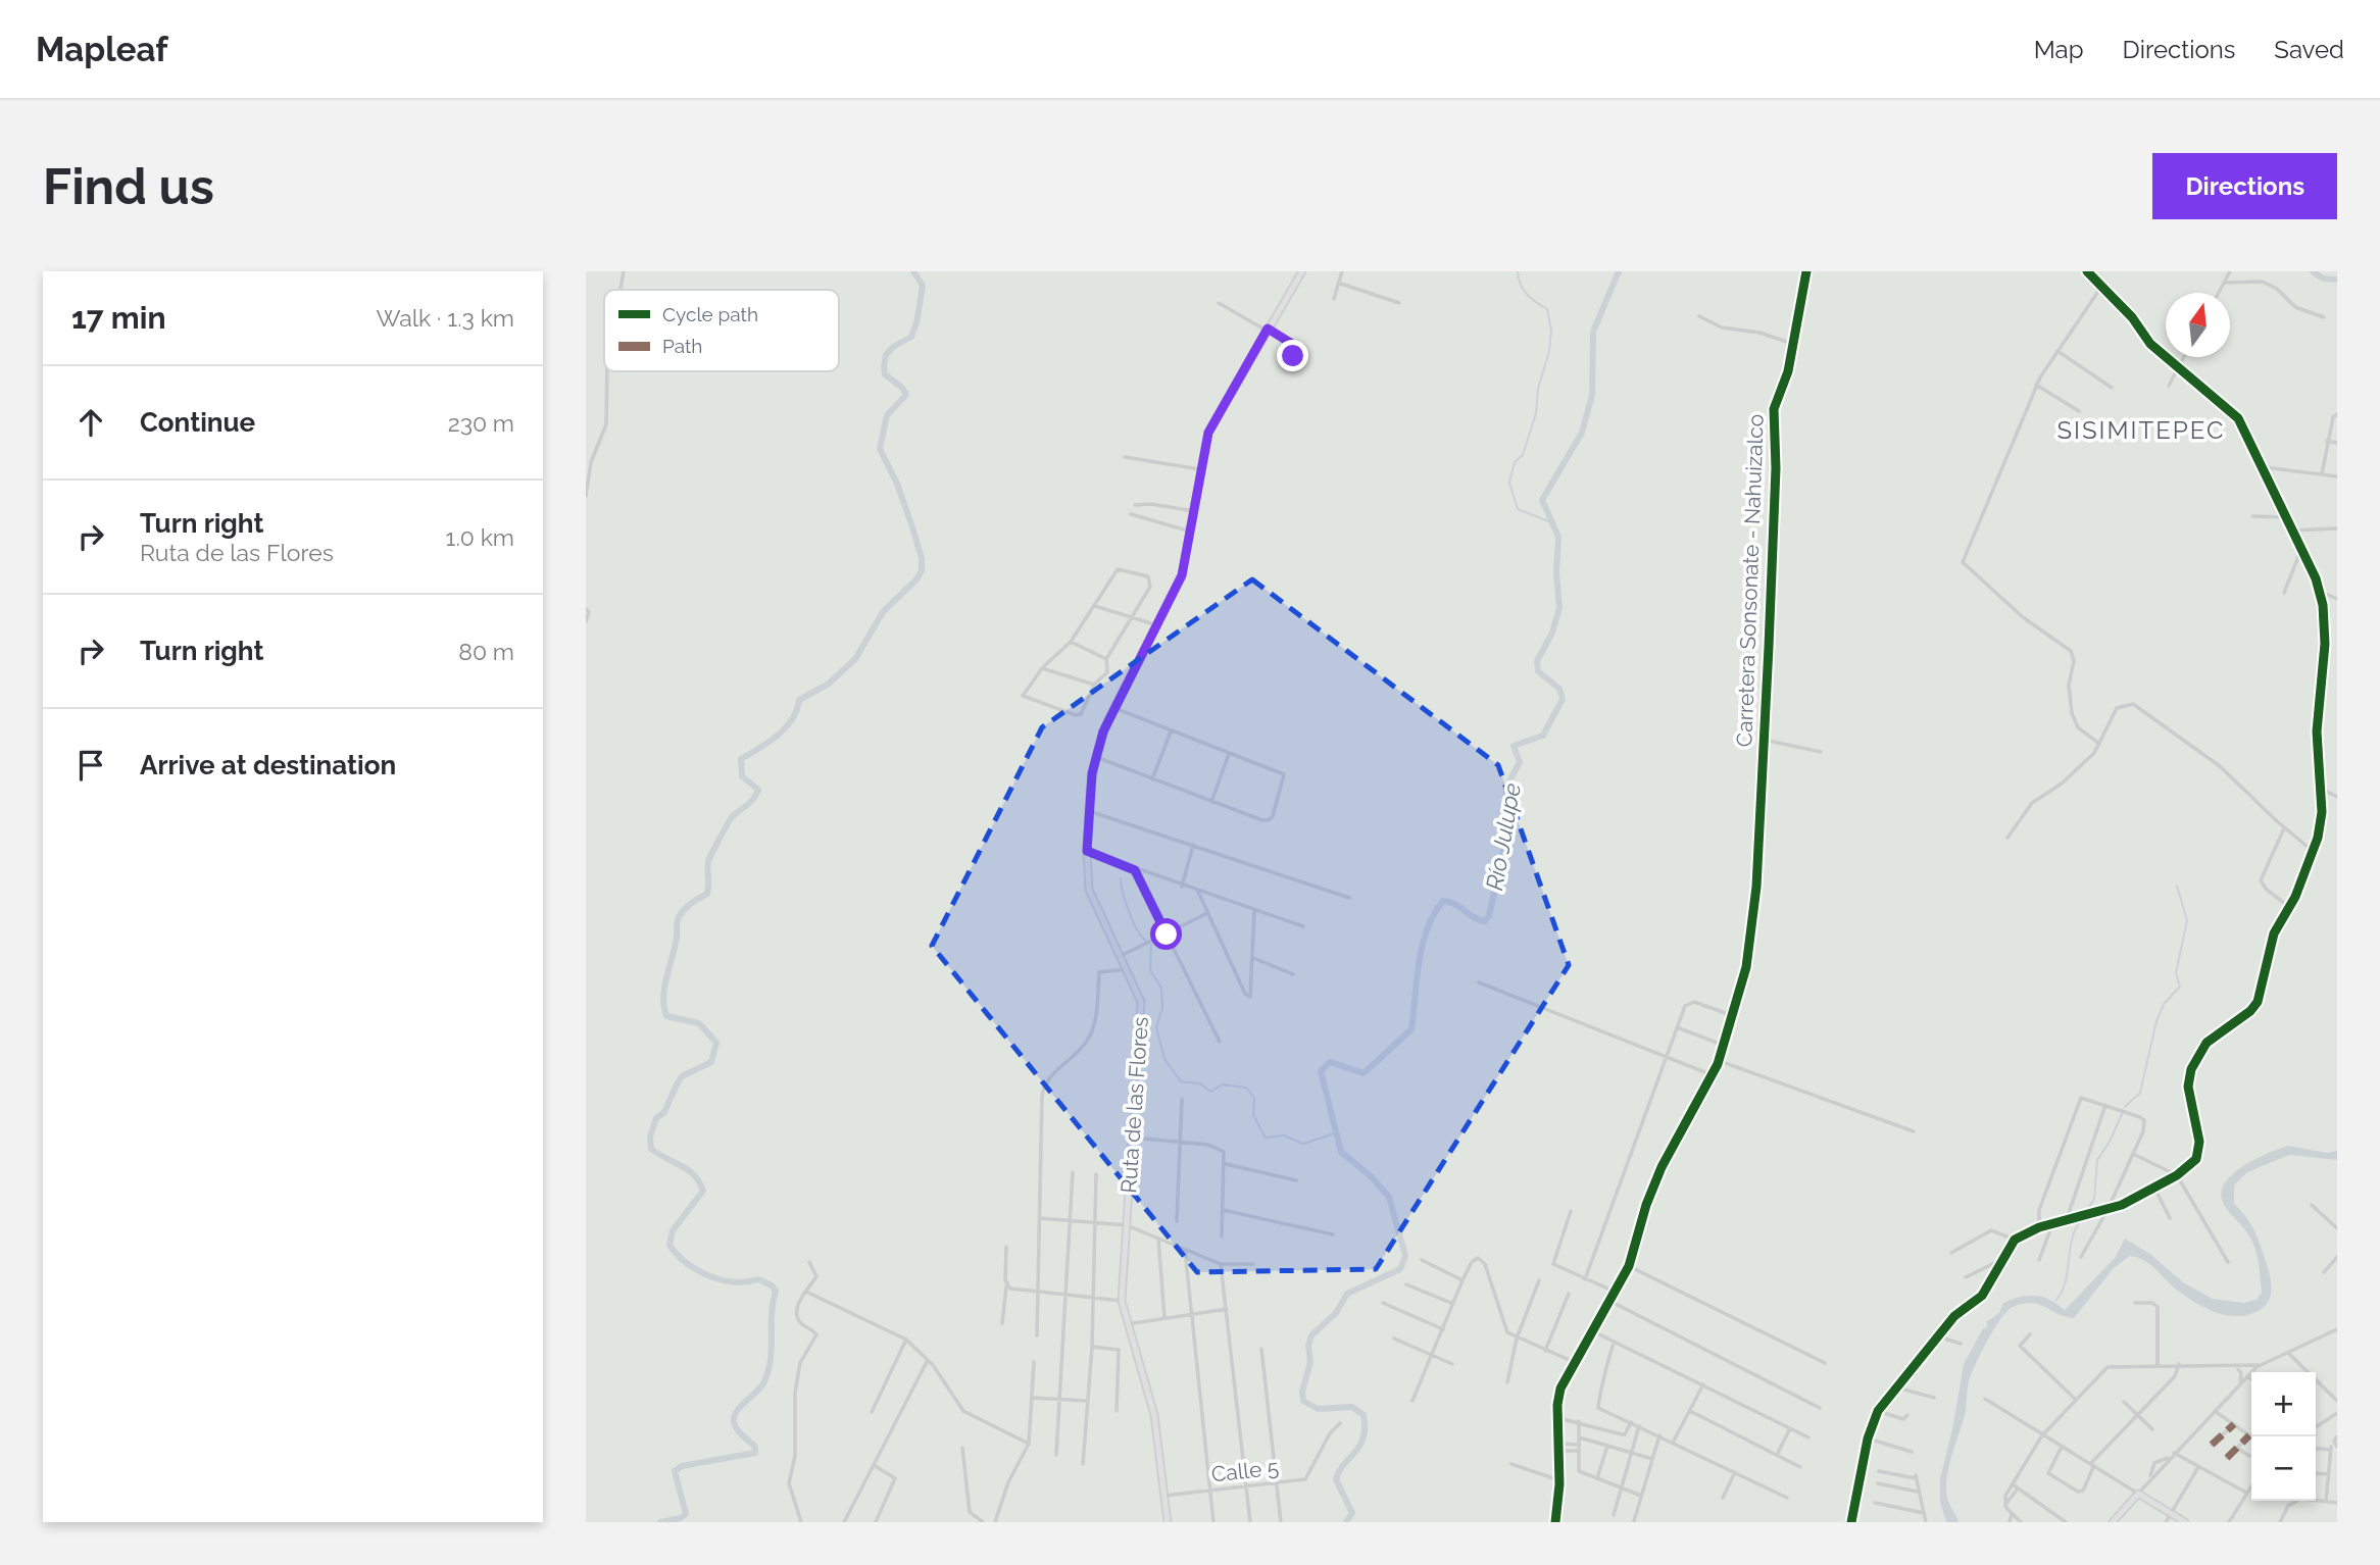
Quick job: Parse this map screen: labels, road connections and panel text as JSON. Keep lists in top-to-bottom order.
{
  "streets": {
    "main road": ["Ruta de las Flores"],
    "street": ["Carretera Sonsonate - Nahuizalco", "Calle 5"]
  },
  "crossings": [
    ["Ruta de las Flores", "Calle 5"]
  ],
  "districts": ["SISIMITEPEC"],
  "water": ["Río Julupe"],
  "legend": ["Cycle path", "Path"],
  "north": "top",
  "page": {
    "header": "Mapleaf",
    "nav": ["Map", "Directions", "Saved"],
    "buttons": "Directions",
    "title": "Find us",
    "heading": ["17 min", "Walk · 1.3 km"],
    "list": [
      ["Continue", "230 m"],
      ["Turn right", "Ruta de las Flores", "1.0 km"],
      ["Turn right", "80 m"],
      "Arrive at destination"
    ],
    "map_buttons": ["+", "−"]
  }
}
